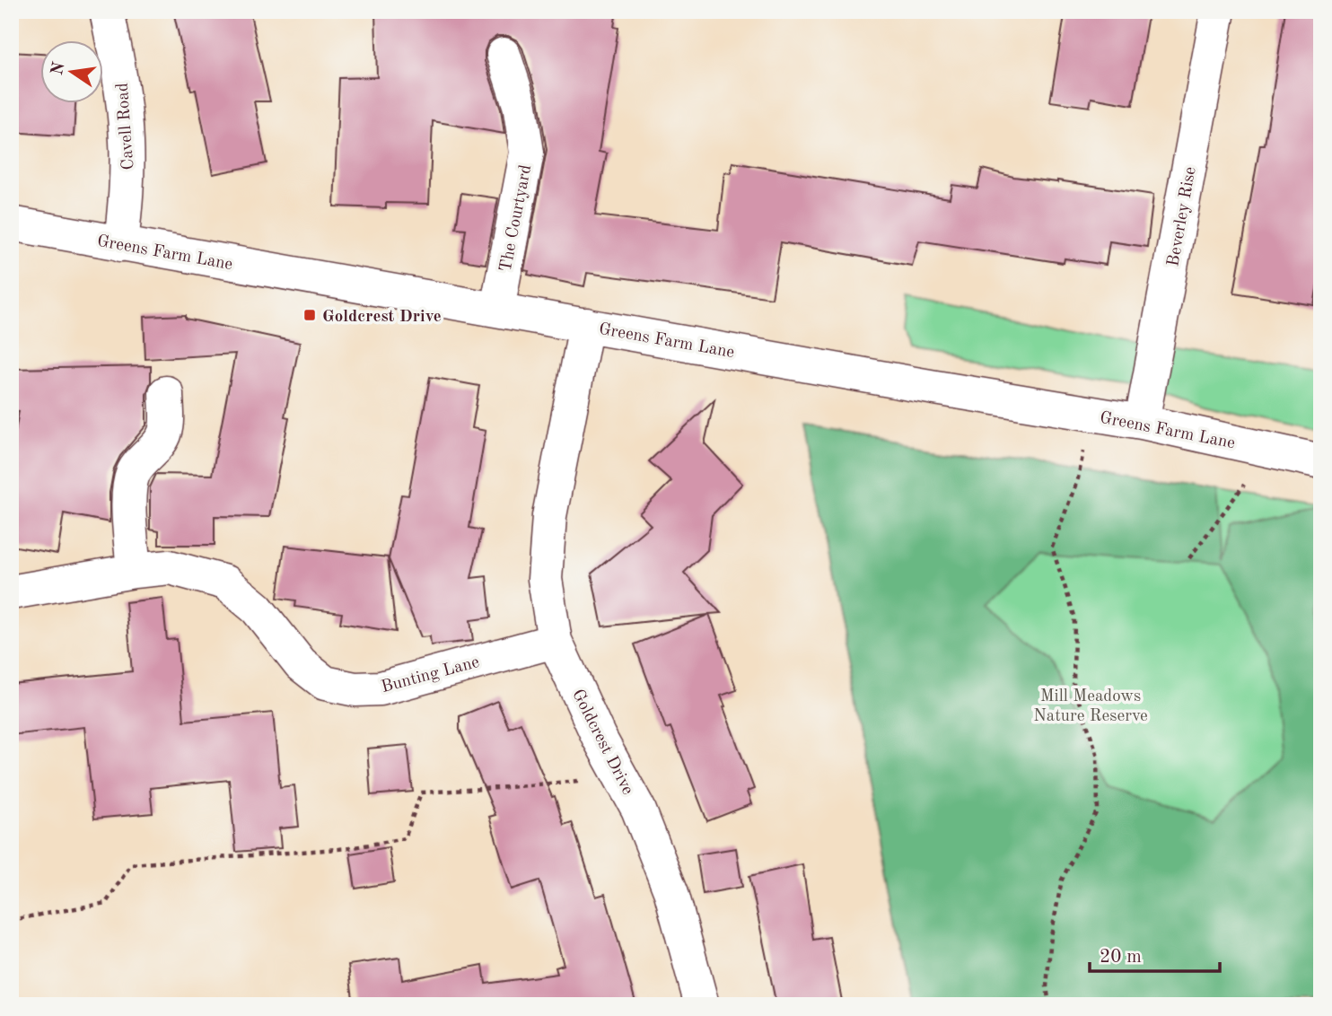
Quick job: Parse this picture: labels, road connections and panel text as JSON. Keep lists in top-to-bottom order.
{
  "streets": {
    "street": [
      "Cavell Road",
      "Beverley Rise",
      "The Courtyard",
      "Greens Farm Lane",
      "Bunting Lane",
      "Goldcrest Drive"
    ]
  },
  "crossings": [
    ["Cavell Road", "Greens Farm Lane"],
    ["Beverley Rise", "Greens Farm Lane"],
    ["The Courtyard", "Greens Farm Lane"],
    ["Greens Farm Lane", "Goldcrest Drive"],
    ["Bunting Lane", "Goldcrest Drive"]
  ],
  "parks": ["Mill Meadows Nature Reserve"],
  "places": {
    "transit": ["Goldcrest Drive"]
  },
  "scale_bar": "20 m",
  "north": "left"
}
